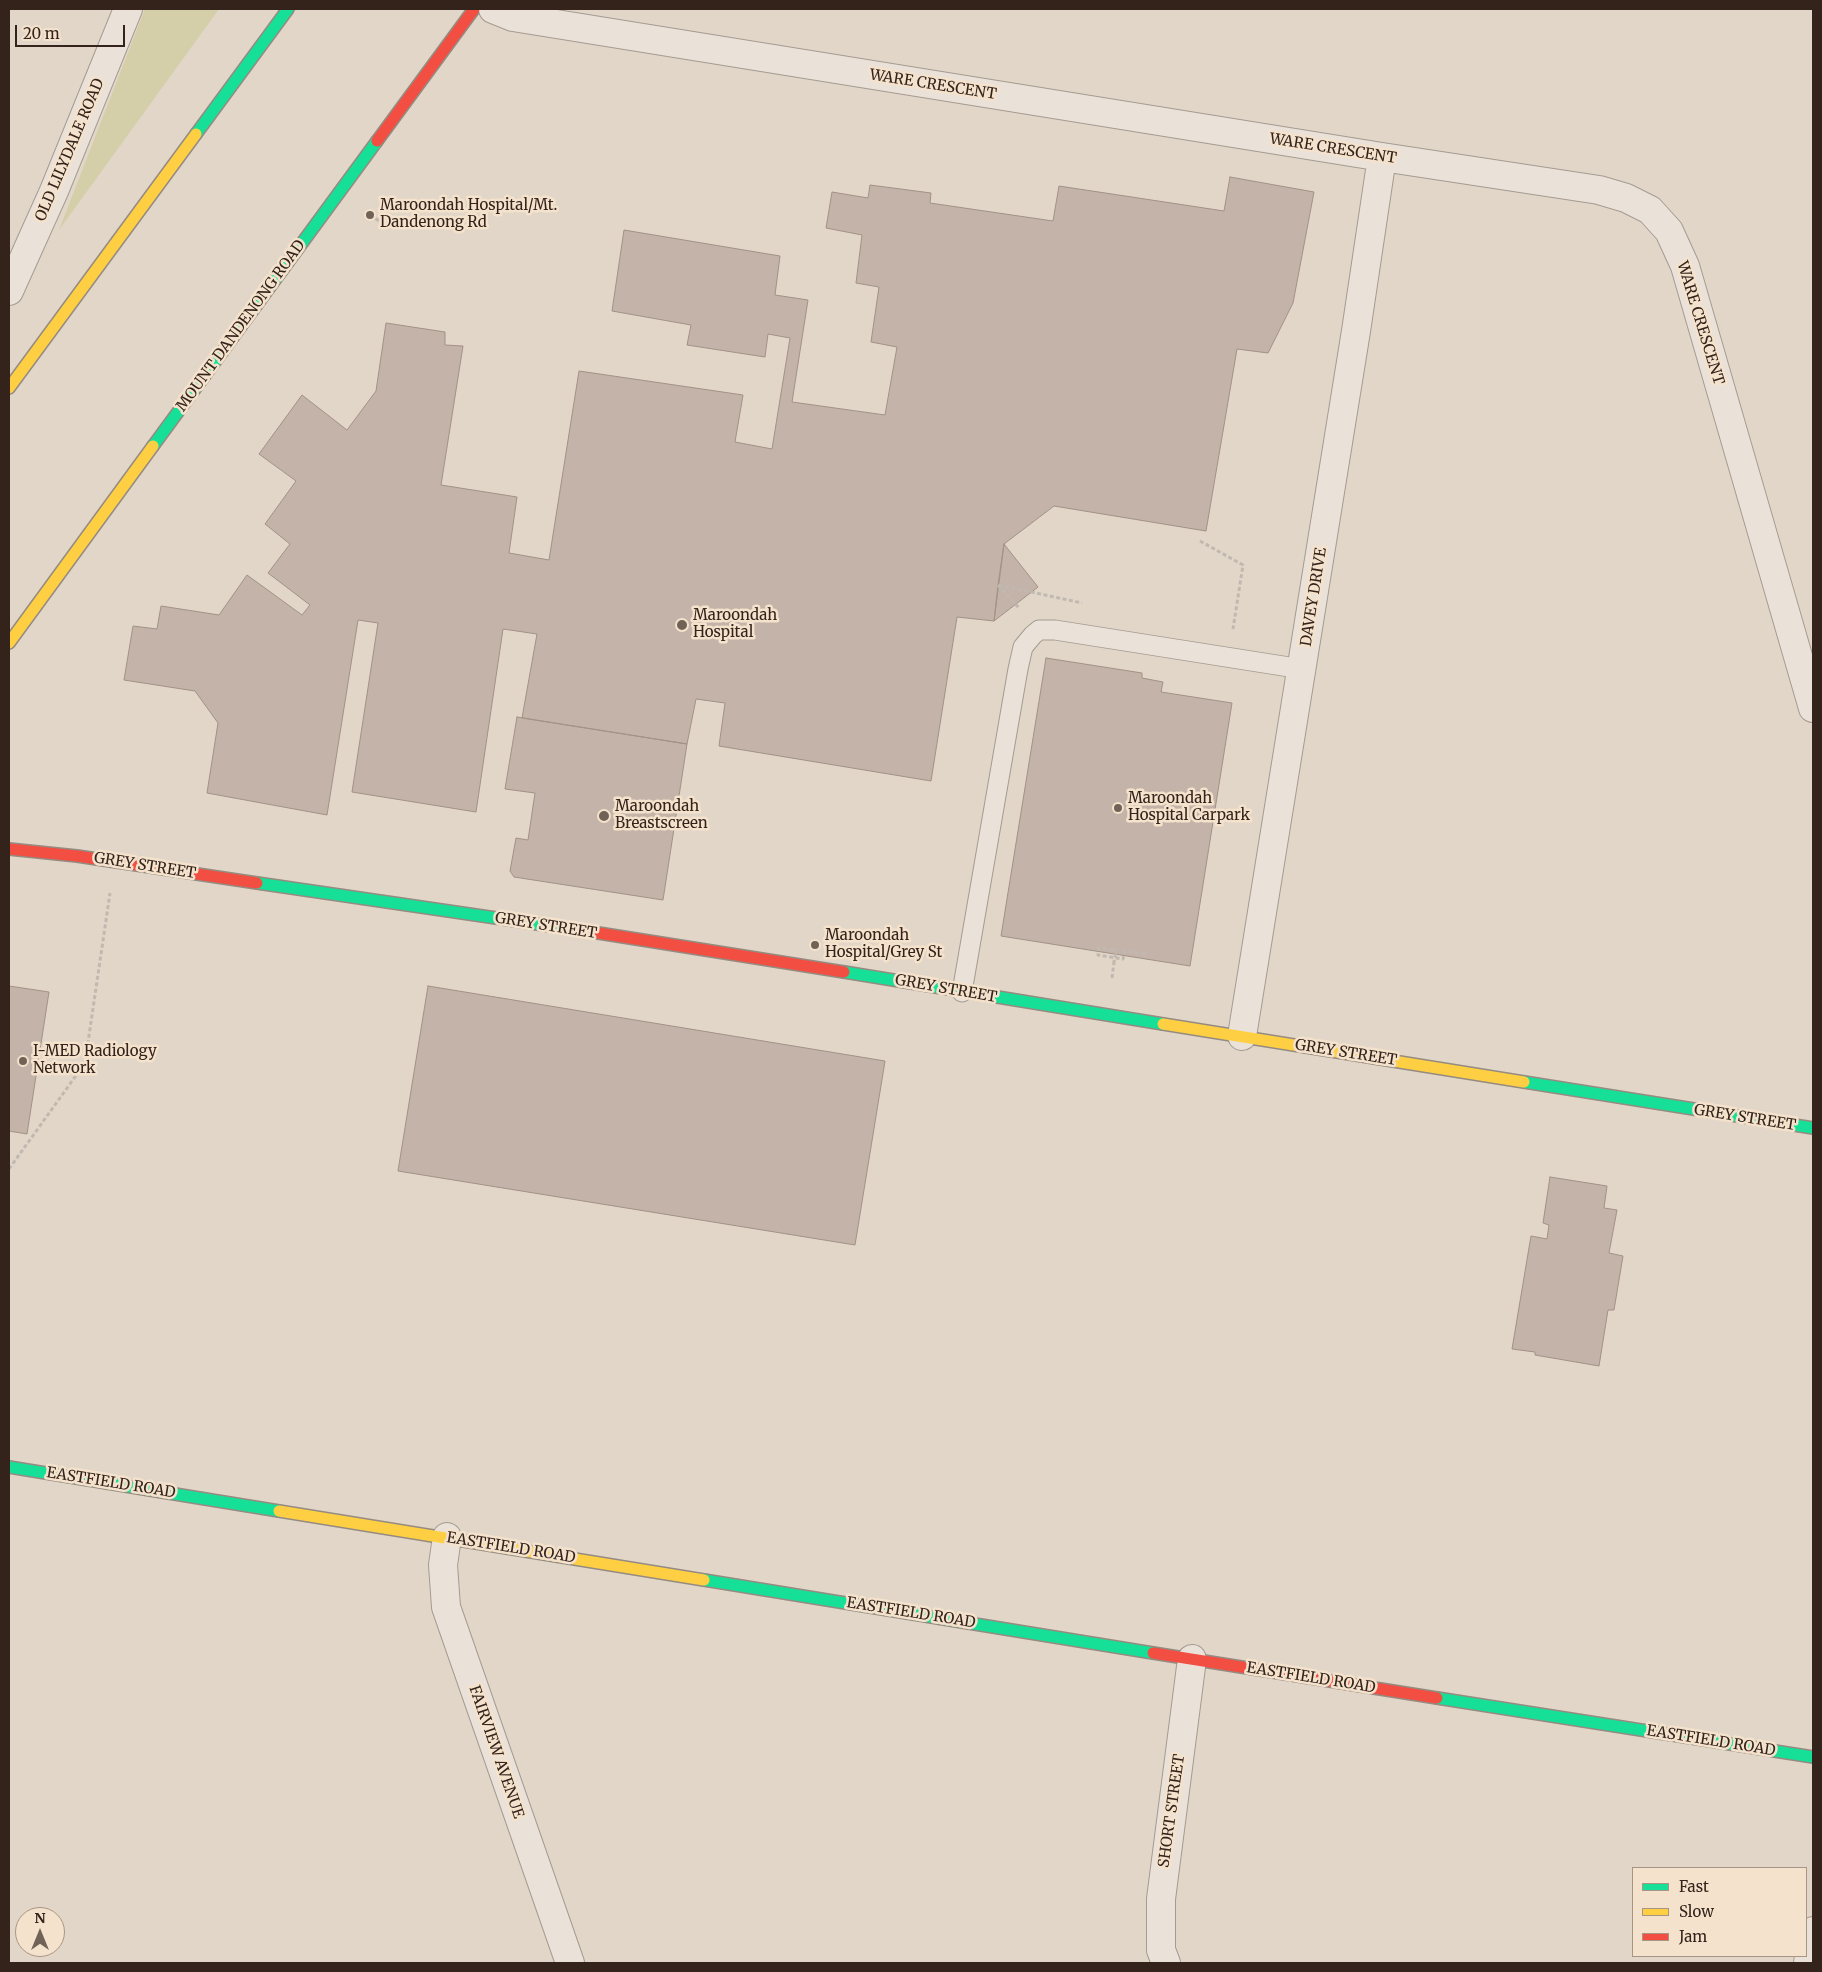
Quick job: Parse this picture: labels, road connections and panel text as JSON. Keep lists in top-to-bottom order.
{
  "streets": {
    "main road": ["MOUNT DANDENONG ROAD", "GREY STREET", "EASTFIELD ROAD"],
    "street": [
      "WARE CRESCENT",
      "OLD LILYDALE ROAD",
      "DAVEY DRIVE",
      "FAIRVIEW AVENUE",
      "SHORT STREET"
    ]
  },
  "crossings": [
    ["WARE CRESCENT", "DAVEY DRIVE"],
    ["DAVEY DRIVE", "GREY STREET"],
    ["EASTFIELD ROAD", "FAIRVIEW AVENUE"],
    ["EASTFIELD ROAD", "SHORT STREET"]
  ],
  "places": [
    "Maroondah Hospital/Mt. Dandenong Rd",
    "Maroondah Hospital",
    "Maroondah Hospital Carpark",
    "Maroondah Breastscreen",
    "Maroondah Hospital/Grey St",
    "I-MED Radiology Network"
  ],
  "legend": ["Fast", "Slow", "Jam"],
  "scale_bar": "20 m",
  "north": "top"
}
